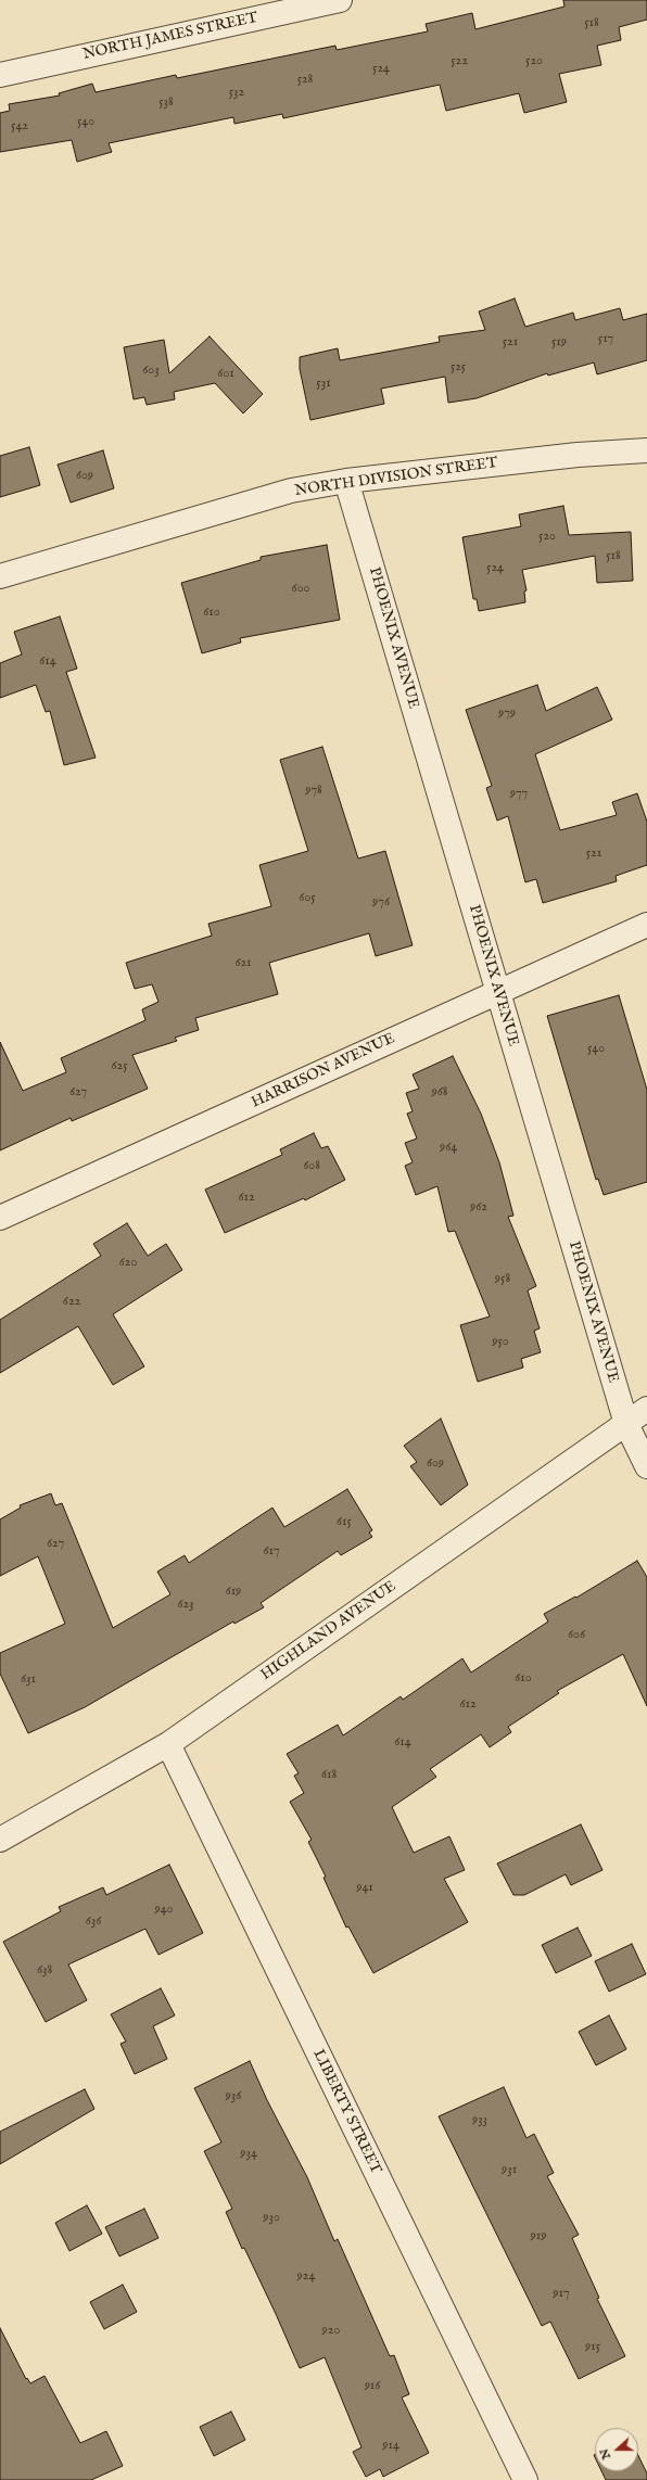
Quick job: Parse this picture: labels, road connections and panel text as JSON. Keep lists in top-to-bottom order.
{
  "streets": {
    "street": [
      "NORTH JAMES STREET",
      "NORTH DIVISION STREET",
      "PHOENIX AVENUE",
      "HARRISON AVENUE",
      "HIGHLAND AVENUE",
      "LIBERTY STREET"
    ]
  },
  "crossings": [
    ["NORTH DIVISION STREET", "PHOENIX AVENUE"],
    ["PHOENIX AVENUE", "HARRISON AVENUE"],
    ["PHOENIX AVENUE", "HIGHLAND AVENUE"],
    ["HIGHLAND AVENUE", "LIBERTY STREET"]
  ],
  "house_numbers": [
    "518",
    "522",
    "520",
    "524",
    "528",
    "532",
    "538",
    "540",
    "542",
    "517",
    "521",
    "519",
    "525",
    "603",
    "601",
    "531",
    "609",
    "520",
    "518",
    "524",
    "600",
    "610",
    "614",
    "979",
    "978",
    "977",
    "521",
    "605",
    "976",
    "621",
    "540",
    "625",
    "627",
    "968",
    "964",
    "608",
    "612",
    "962",
    "620",
    "958",
    "622",
    "950",
    "609",
    "615",
    "627",
    "617",
    "619",
    "623",
    "606",
    "610",
    "631",
    "612",
    "614",
    "618",
    "941",
    "940",
    "636",
    "638",
    "936",
    "933",
    "934",
    "931",
    "930",
    "919",
    "924",
    "917",
    "920",
    "915",
    "916",
    "914"
  ],
  "north": "left"
}
